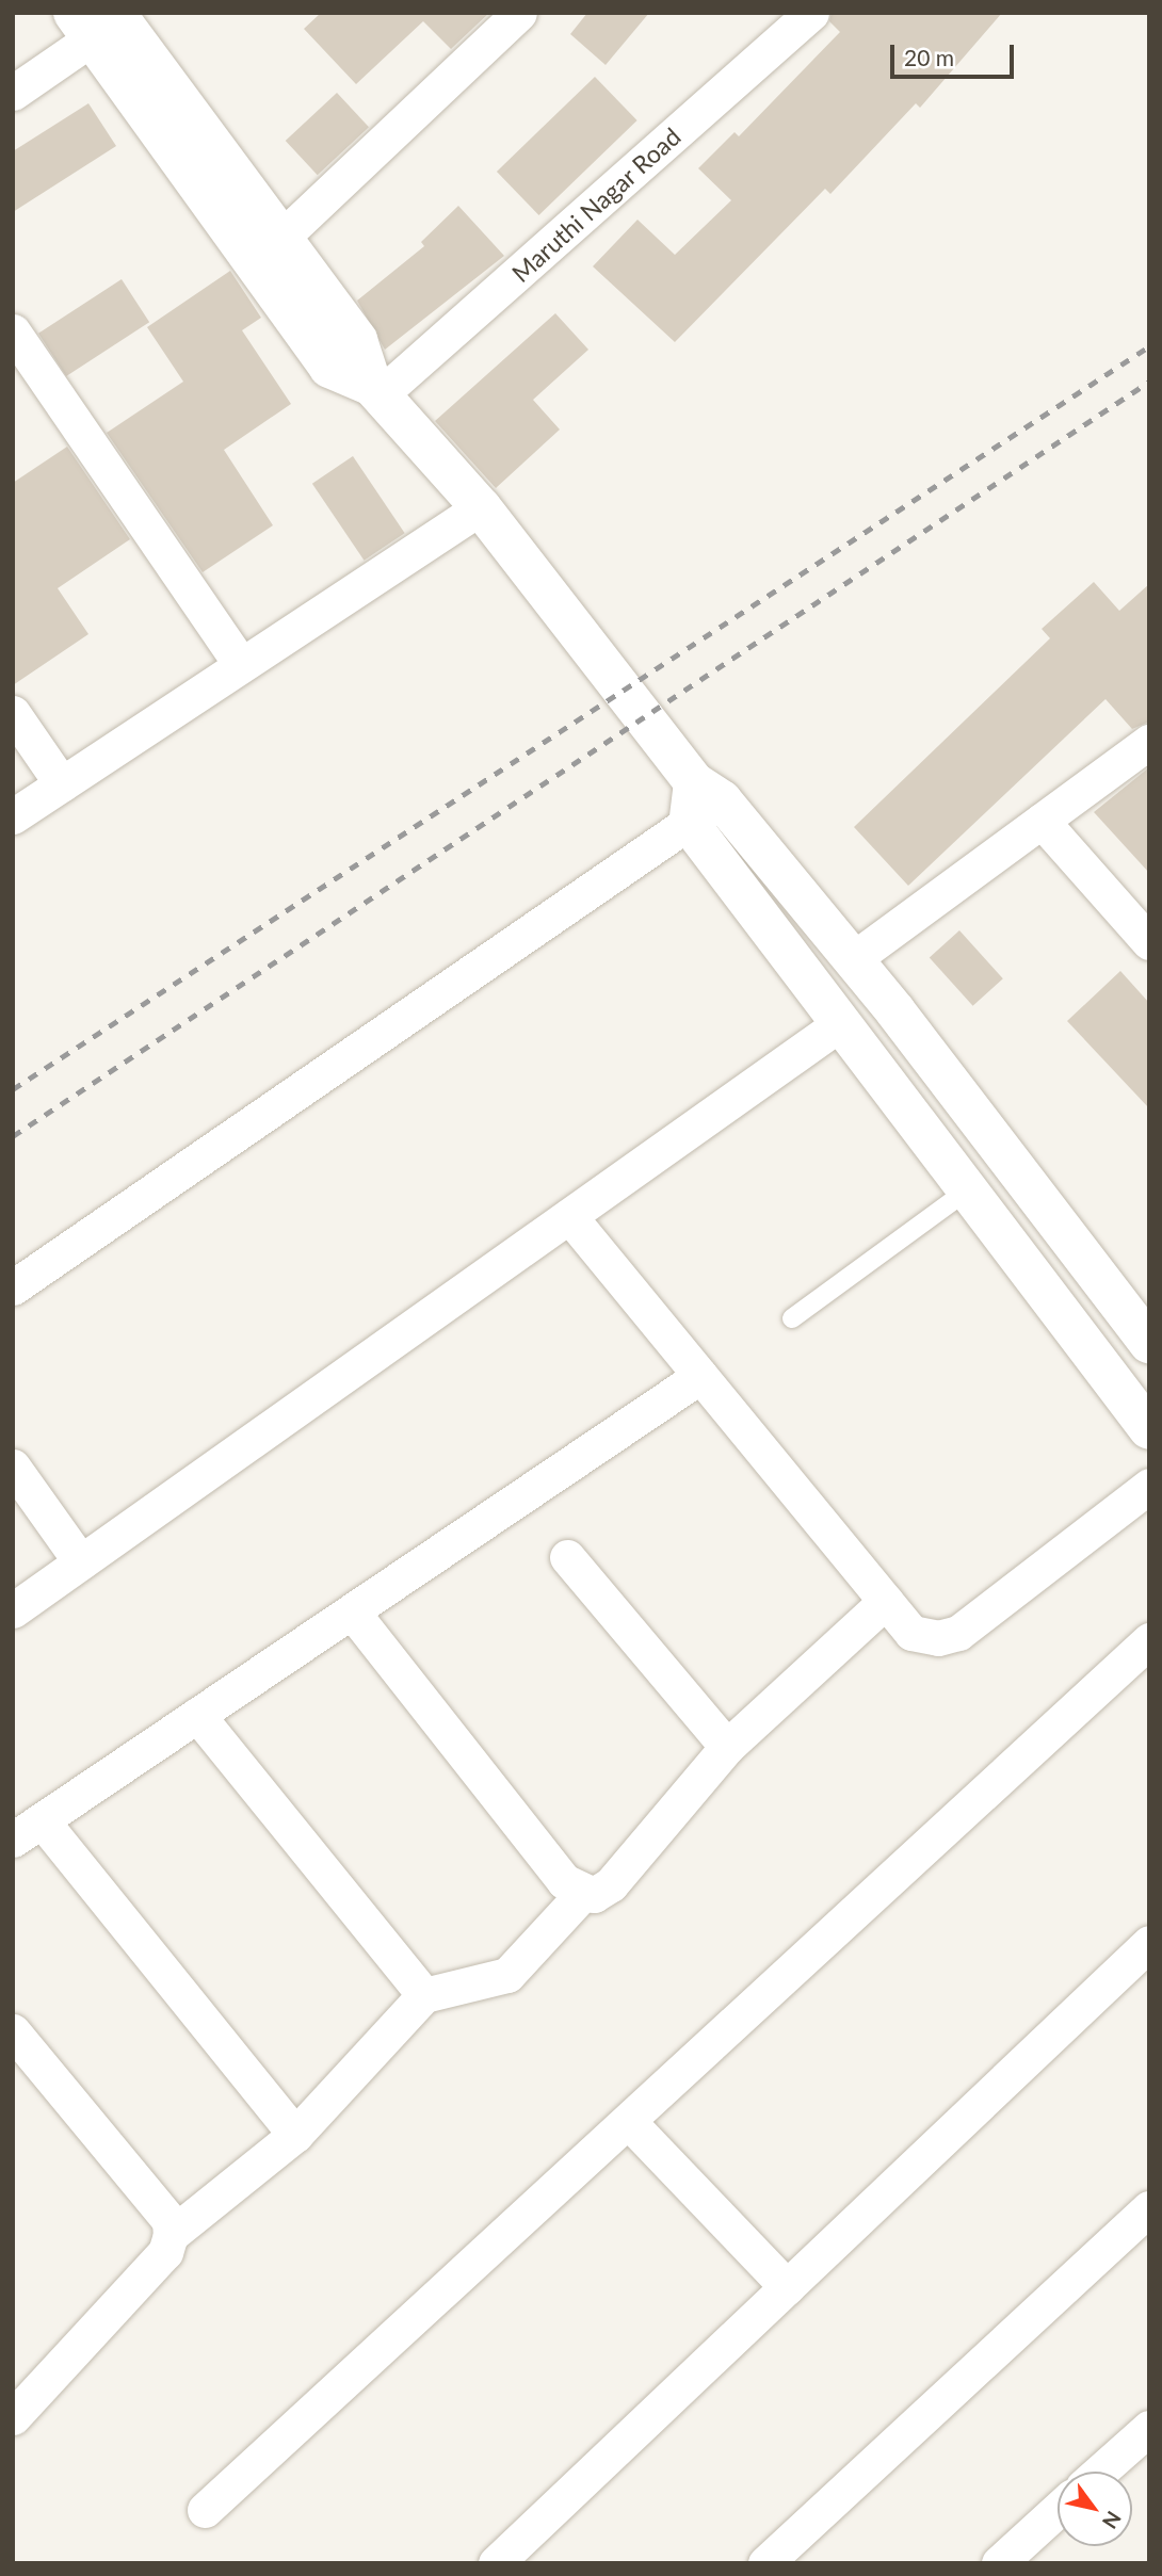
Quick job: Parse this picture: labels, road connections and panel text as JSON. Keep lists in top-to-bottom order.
{
  "streets": {
    "street": ["Maruthi Nagar Road"]
  },
  "scale_bar": "20 m",
  "north": "bottom right"
}
